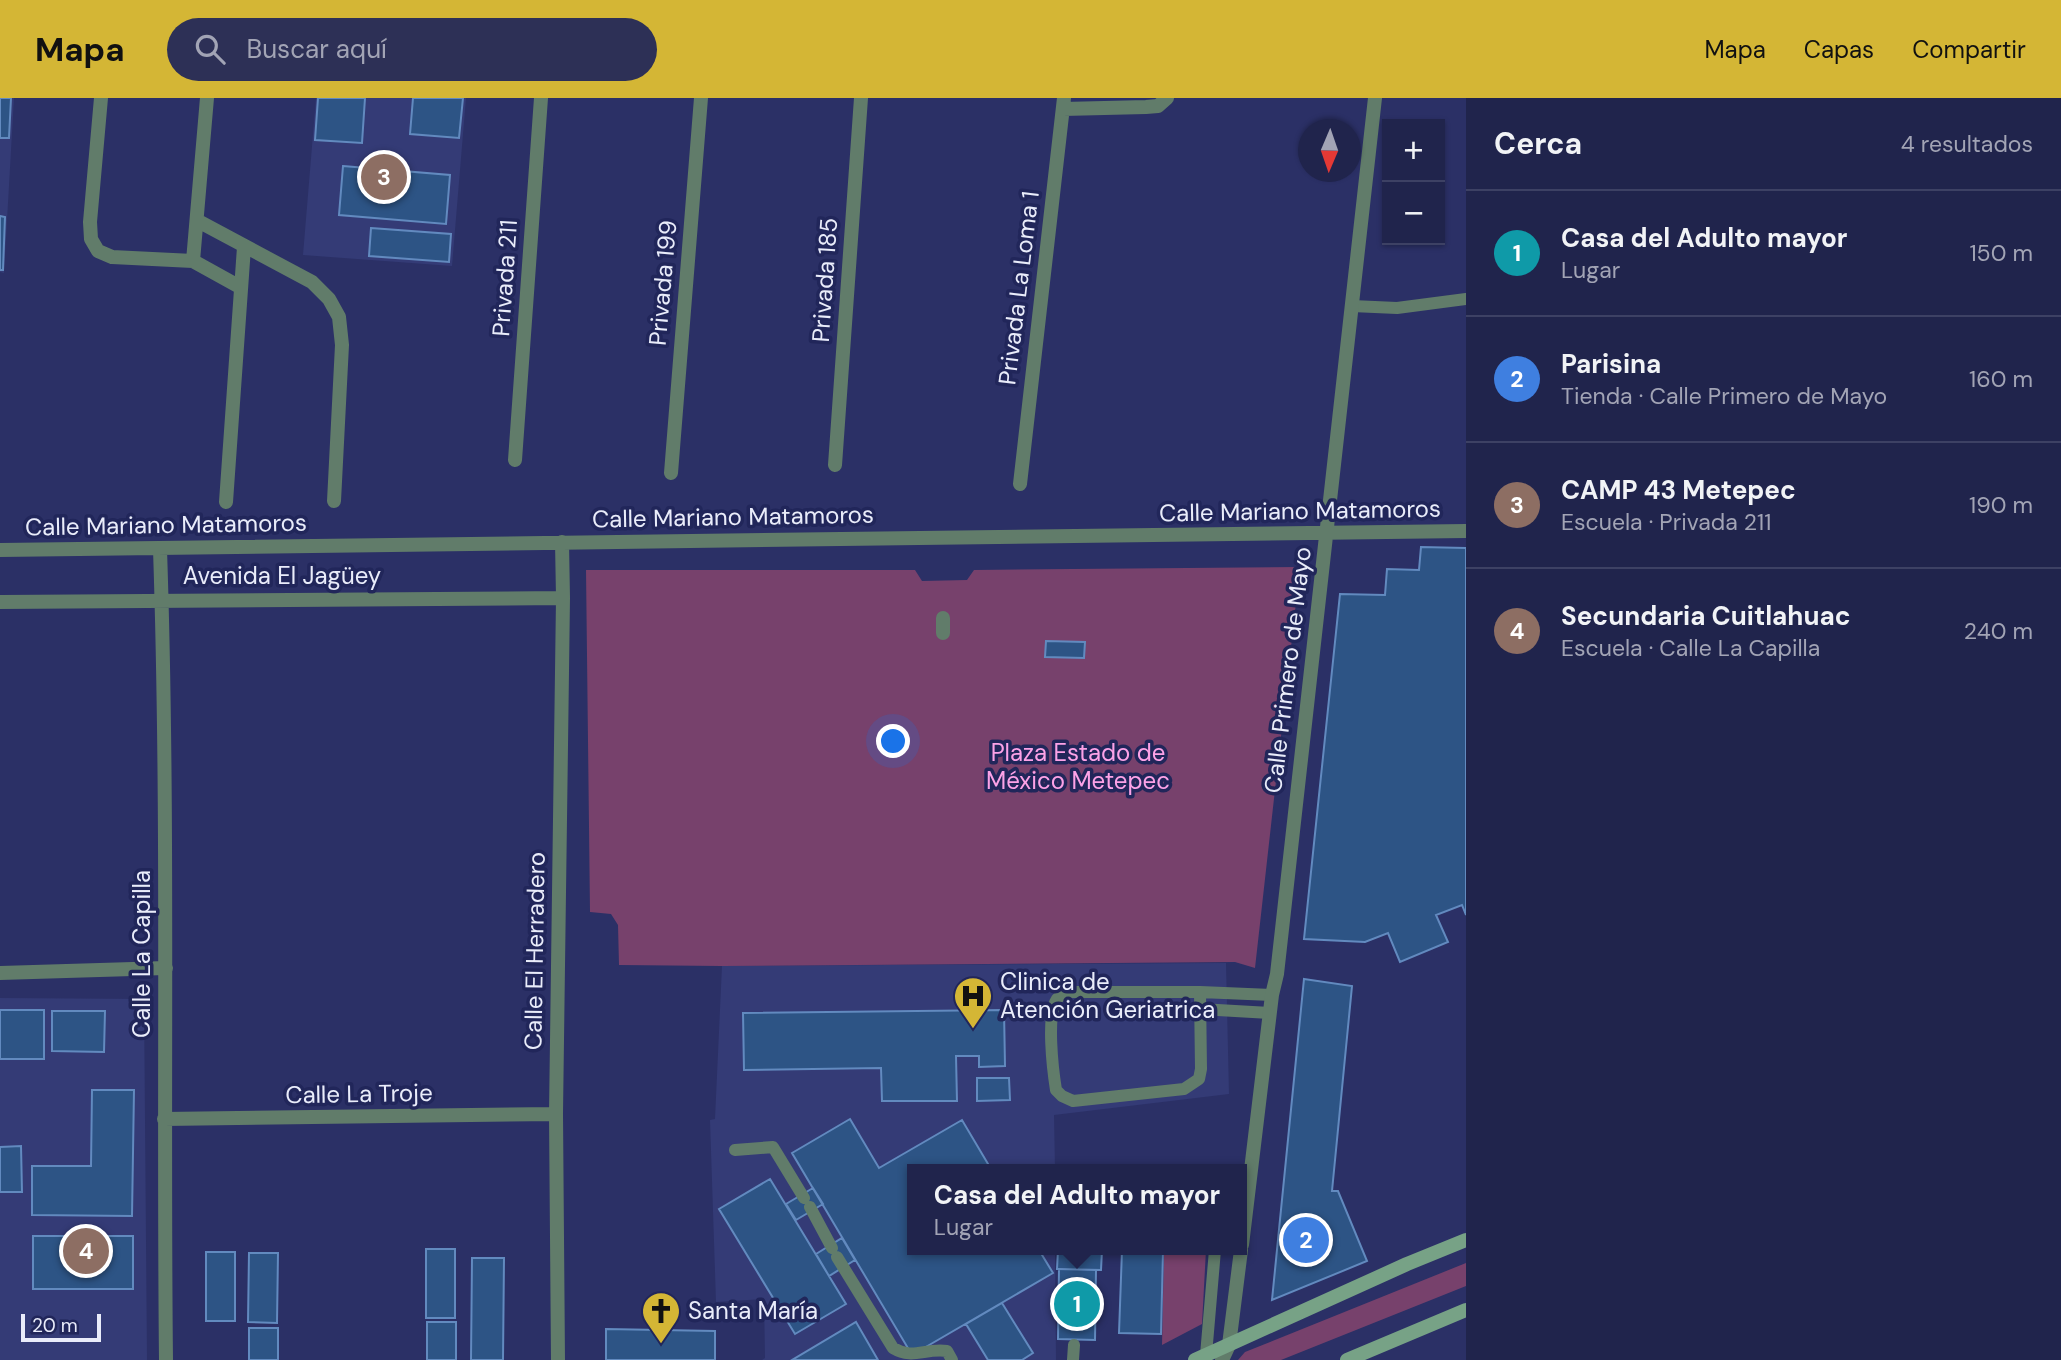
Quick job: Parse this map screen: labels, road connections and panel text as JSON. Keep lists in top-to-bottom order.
{
  "streets": {
    "street": [
      "Privada 211",
      "Privada 185",
      "Privada 199",
      "Privada La Loma 1",
      "Calle Mariano Matamoros",
      "Avenida El Jagüey",
      "Calle Primero de Mayo",
      "Calle El Herradero",
      "Calle La Capilla",
      "Calle La Troje"
    ]
  },
  "crossings": [
    ["Calle Mariano Matamoros", "Calle Primero de Mayo"],
    ["Calle Mariano Matamoros", "Calle El Herradero"],
    ["Calle Mariano Matamoros", "Calle La Capilla"],
    ["Avenida El Jagüey", "Calle El Herradero"],
    ["Avenida El Jagüey", "Calle La Capilla"],
    ["Calle El Herradero", "Calle La Troje"],
    ["Calle La Capilla", "Calle La Troje"]
  ],
  "parks": ["Plaza Estado de México Metepec"],
  "places": {
    "hospital": ["Clinica de Atención Geriatrica"],
    "church": ["Santa María"]
  },
  "scale_bar": "20 m",
  "north": "bottom",
  "page": {
    "header": "Mapa",
    "search": "Buscar aquí",
    "nav": ["Mapa", "Capas", "Compartir"],
    "heading": ["Cerca", "4 resultados"],
    "map_buttons": ["+", "−"],
    "pins": [
      "3",
      "2",
      "4",
      "1"
    ],
    "list": [
      {
        "mark": "1",
        "name": "Casa del Adulto mayor",
        "note": "Lugar",
        "value": "150 m"
      },
      {
        "mark": "2",
        "name": "Parisina",
        "note": "Tienda · Calle Primero de Mayo",
        "value": "160 m"
      },
      {
        "mark": "3",
        "name": "CAMP 43 Metepec",
        "note": "Escuela · Privada 211",
        "value": "190 m"
      },
      {
        "mark": "4",
        "name": "Secundaria Cuitlahuac",
        "note": "Escuela · Calle La Capilla",
        "value": "240 m"
      }
    ],
    "popup": ["Casa del Adulto mayor", "Lugar"],
    "scale": "20 m"
  }
}
